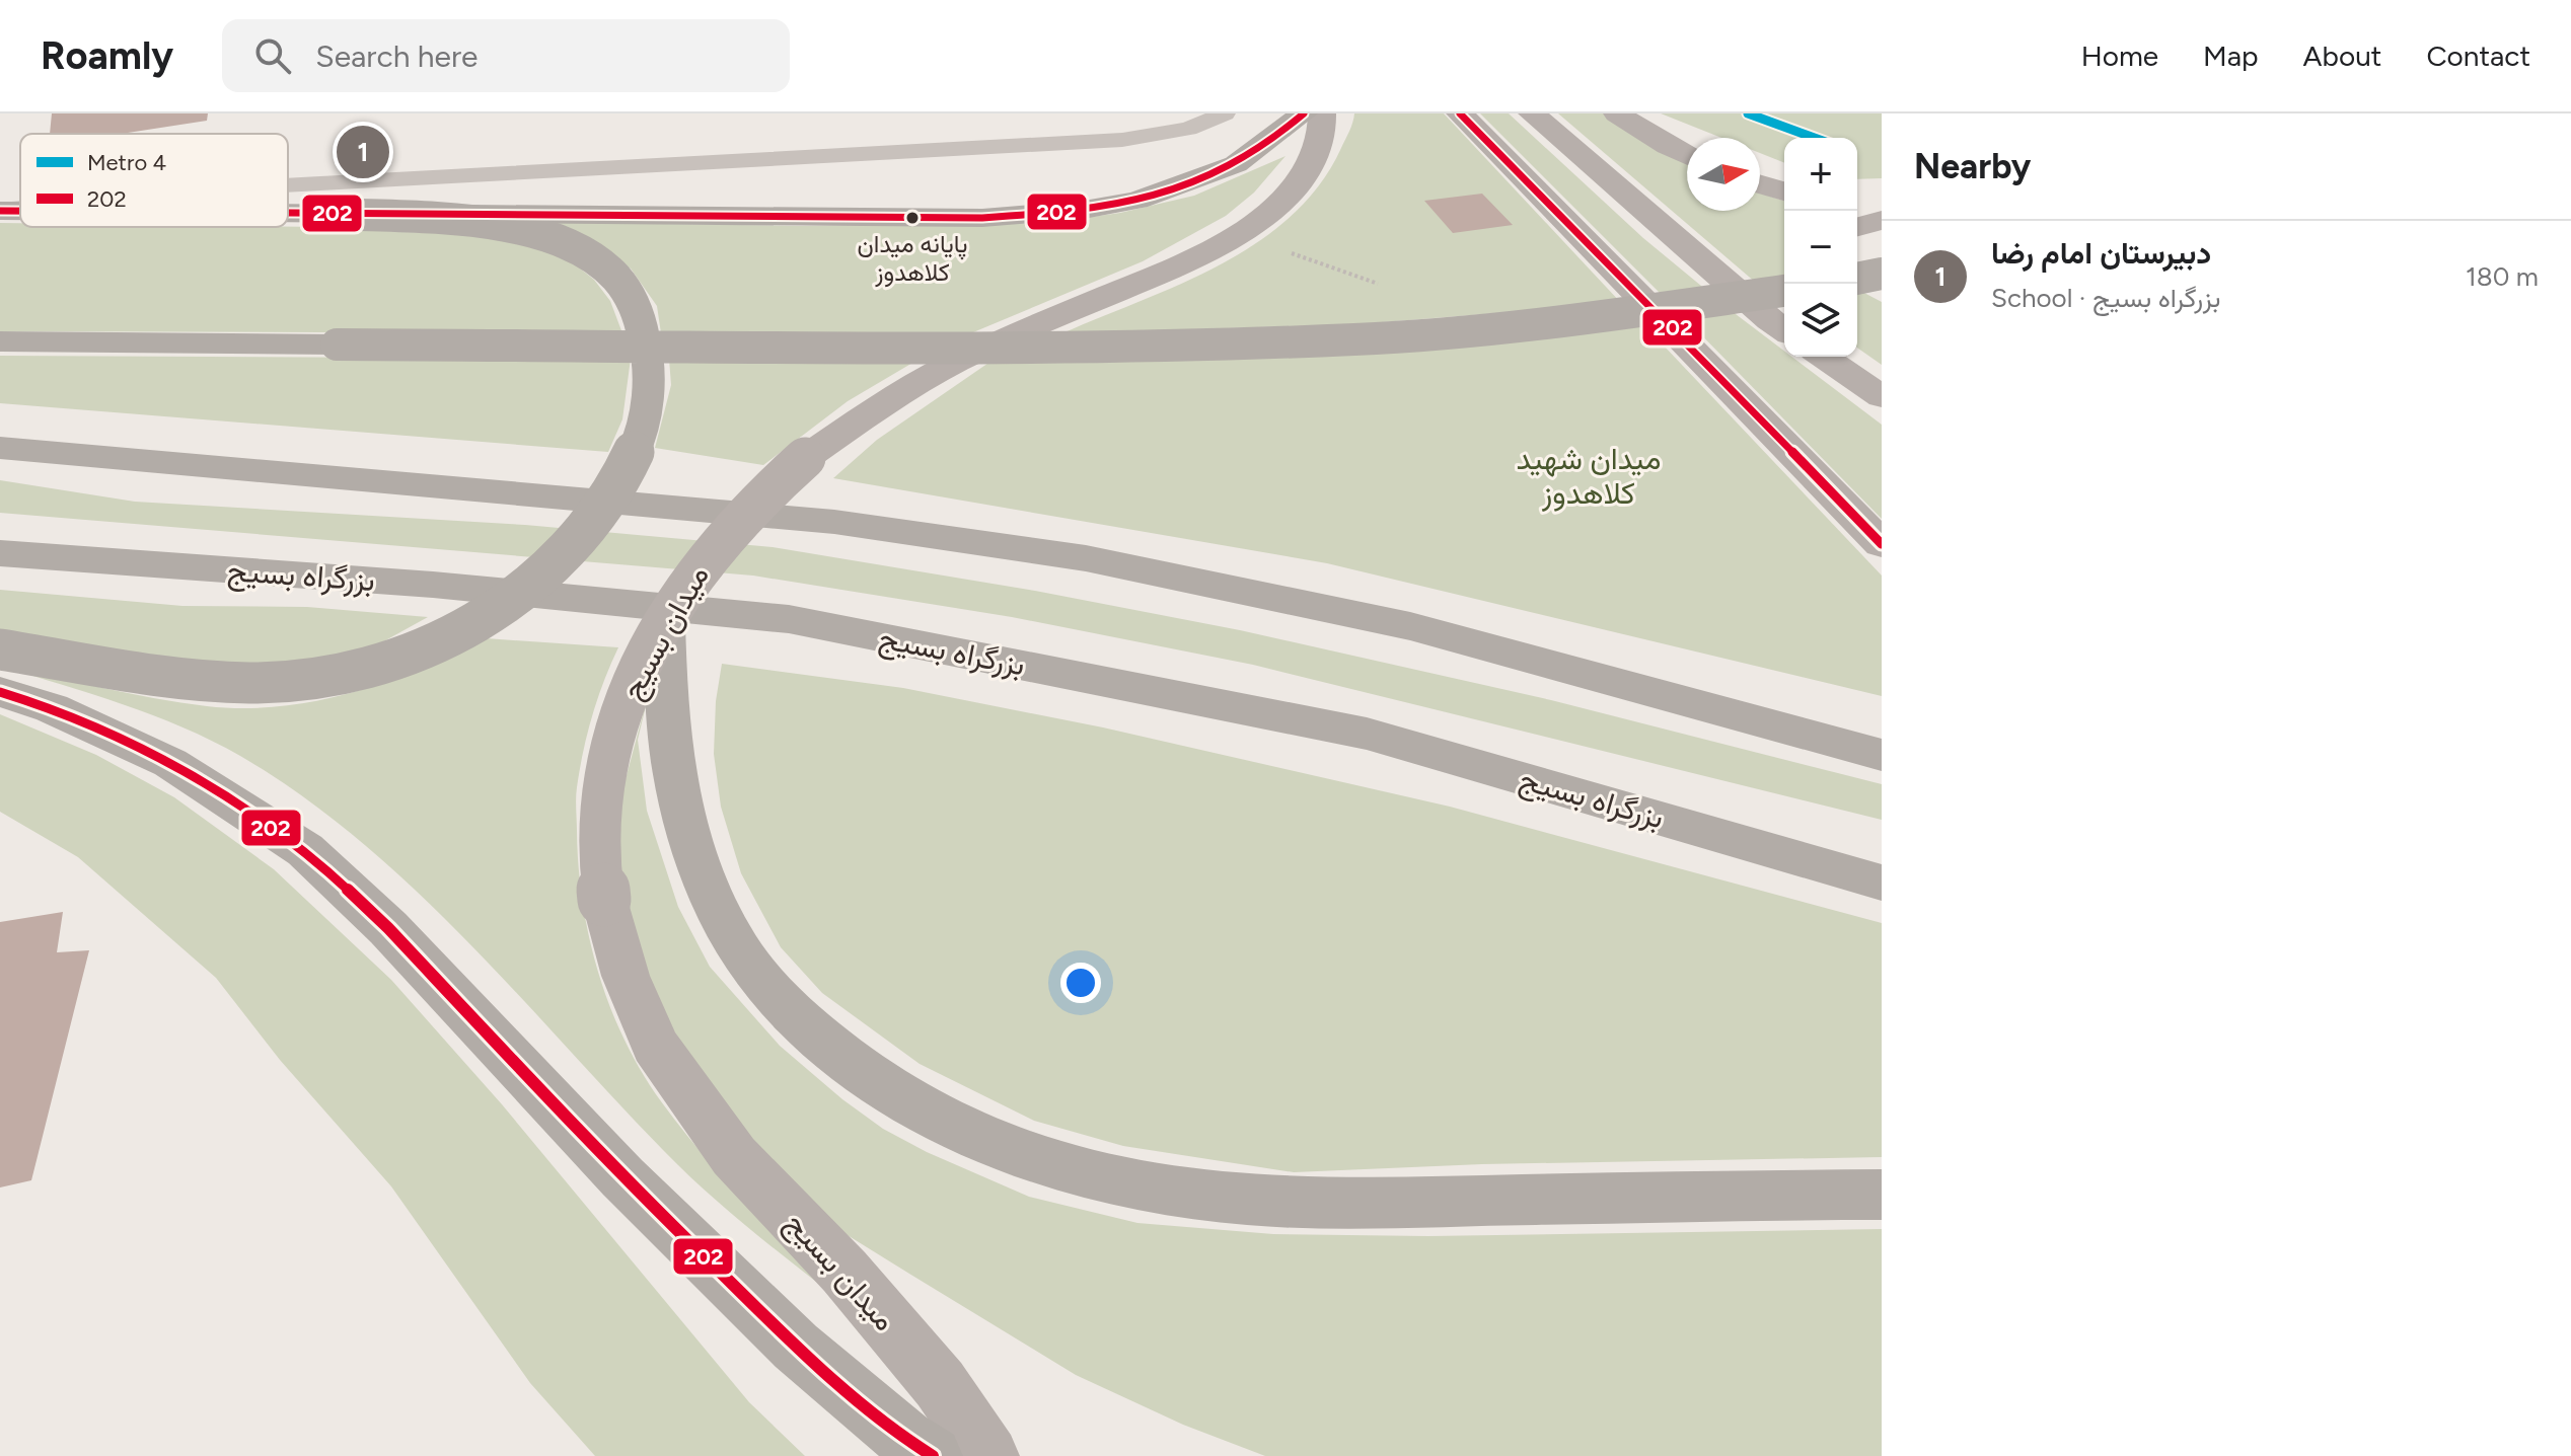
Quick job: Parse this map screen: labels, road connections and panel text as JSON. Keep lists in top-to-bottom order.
{
  "streets": {
    "highway": ["بزرگراه بسیج"],
    "main road": ["میدان بسیج"]
  },
  "parks": ["میدان شهید کلاهدوز"],
  "places": ["پایانه میدان کلاهدوز"],
  "lines": ["metro line 4", "transit line 202"],
  "legend": ["Metro 4", "202"],
  "north": "right",
  "page": {
    "header": "Roamly",
    "search": "Search here",
    "nav": [
      "Home",
      "Map",
      "About",
      "Contact"
    ],
    "heading": "Nearby",
    "pins": "1",
    "map_buttons": ["+", "−"],
    "list": [
      {
        "mark": "1",
        "name": "دبیرستان امام رضا",
        "note": "School · بزرگراه بسیج",
        "value": "180 m"
      }
    ]
  }
}
